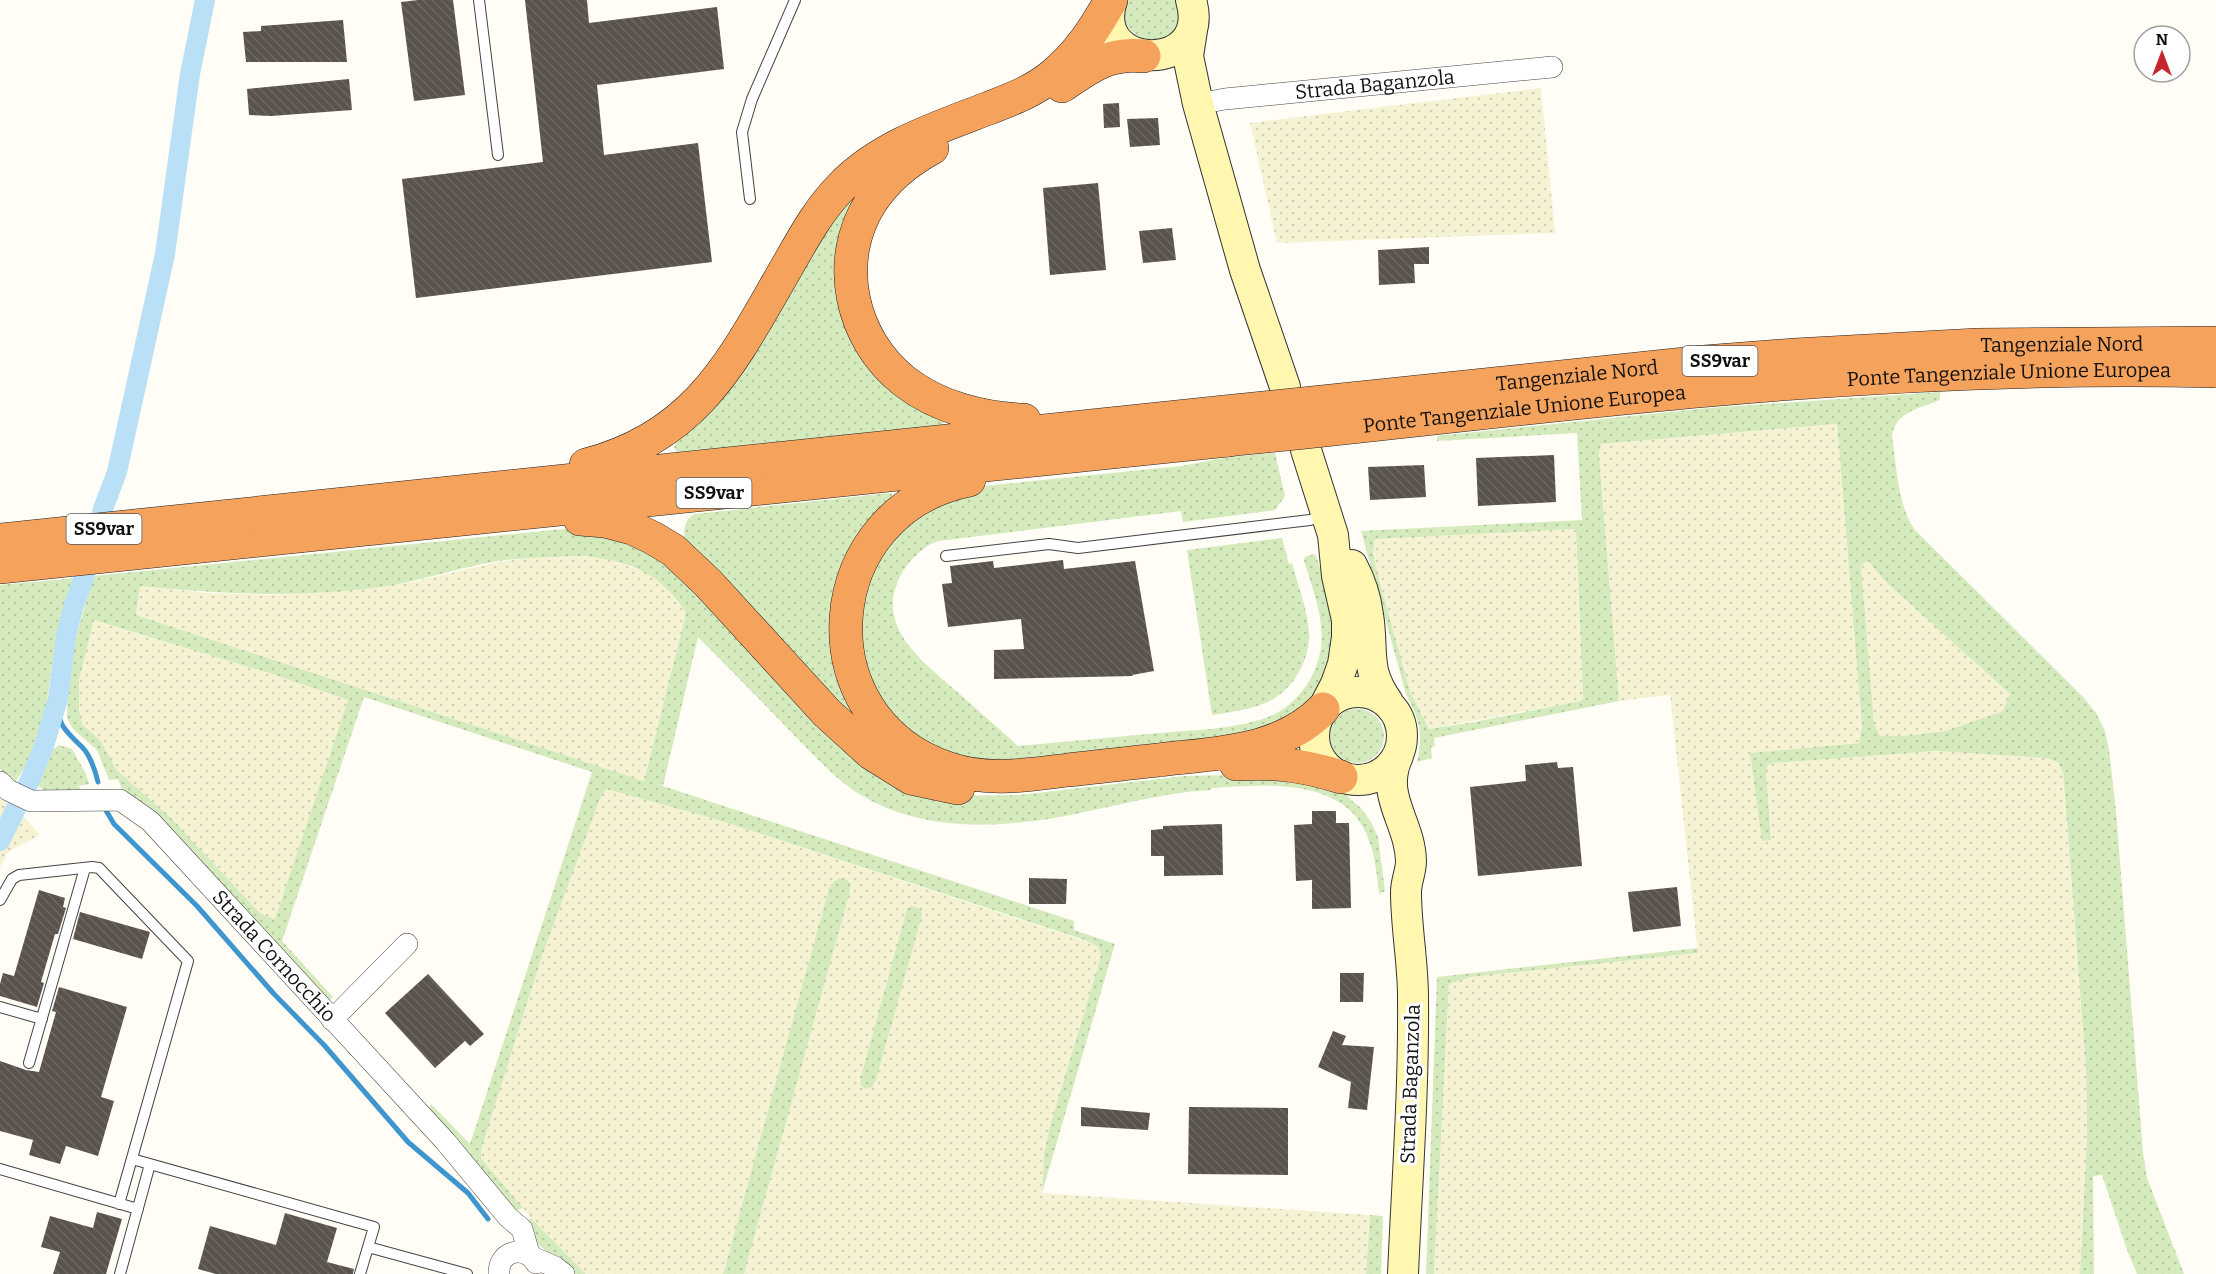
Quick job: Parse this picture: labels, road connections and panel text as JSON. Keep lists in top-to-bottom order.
{
  "streets": {
    "highway": ["Tangenziale Nord", "SS9var", "Ponte Tangenziale Unione Europea"],
    "main road": ["Strada Baganzola"],
    "street": ["Strada Cornocchio"]
  },
  "crossings": [
    ["Tangenziale Nord", "SS9var"],
    ["Tangenziale Nord", "Ponte Tangenziale Unione Europea"],
    ["SS9var", "Ponte Tangenziale Unione Europea"]
  ],
  "north": "top"
}
